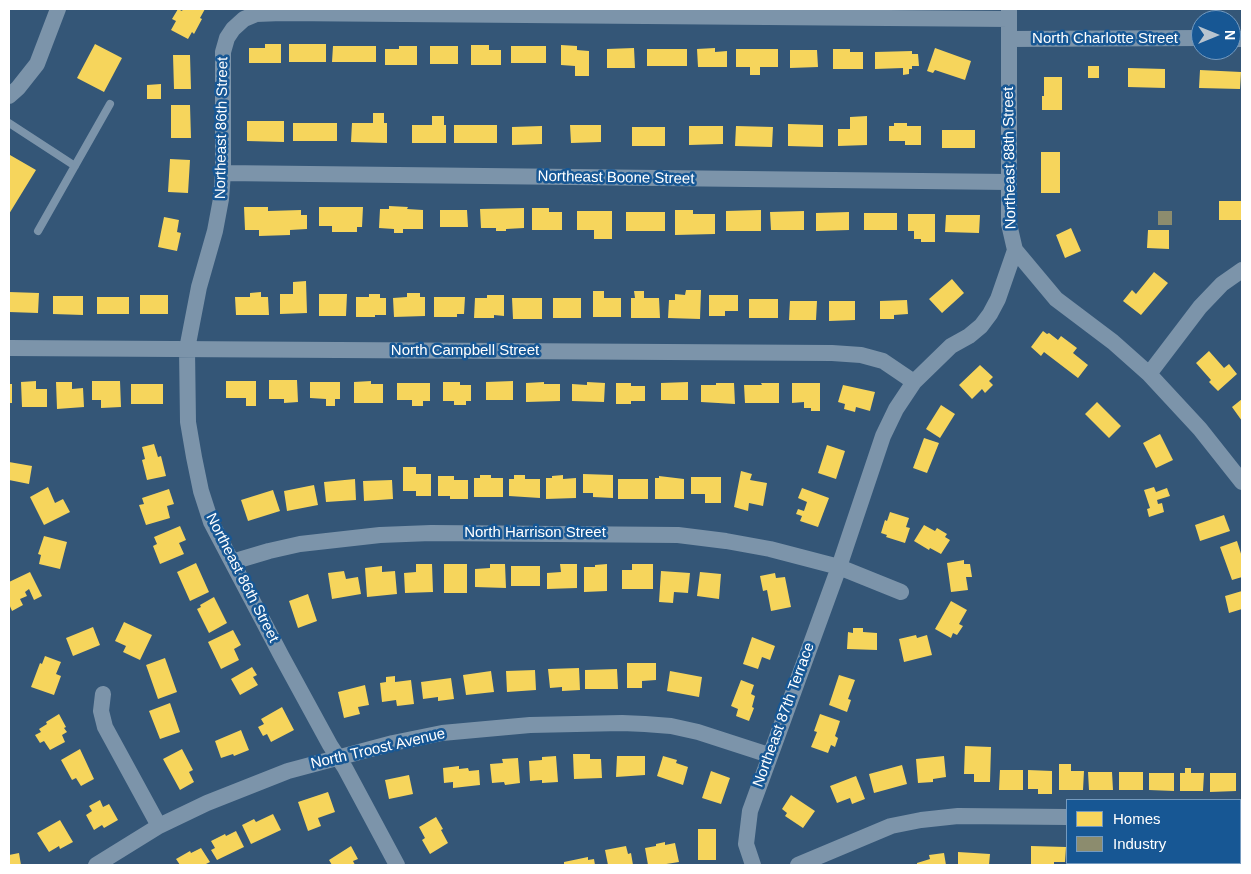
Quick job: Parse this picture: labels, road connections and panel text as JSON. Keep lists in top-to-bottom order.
{
  "streets": {
    "street": [
      "North Charlotte Street",
      "Northeast 86th Street",
      "Northeast 88th Street",
      "Northeast Boone Street",
      "North Campbell Street",
      "North Harrison Street",
      "Northeast 87th Terrace",
      "North Troost Avenue"
    ]
  },
  "crossings": [
    ["North Charlotte Street", "Northeast 88th Street"],
    ["Northeast 86th Street", "Northeast Boone Street"],
    ["Northeast 86th Street", "North Campbell Street"],
    ["Northeast 86th Street", "North Harrison Street"],
    ["Northeast 86th Street", "North Troost Avenue"],
    ["Northeast 88th Street", "Northeast Boone Street"],
    ["Northeast 88th Street", "Northeast 87th Terrace"],
    ["North Campbell Street", "Northeast 87th Terrace"],
    ["North Harrison Street", "Northeast 87th Terrace"],
    ["Northeast 87th Terrace", "North Troost Avenue"]
  ],
  "legend": ["Homes", "Industry"],
  "north": "right"
}
